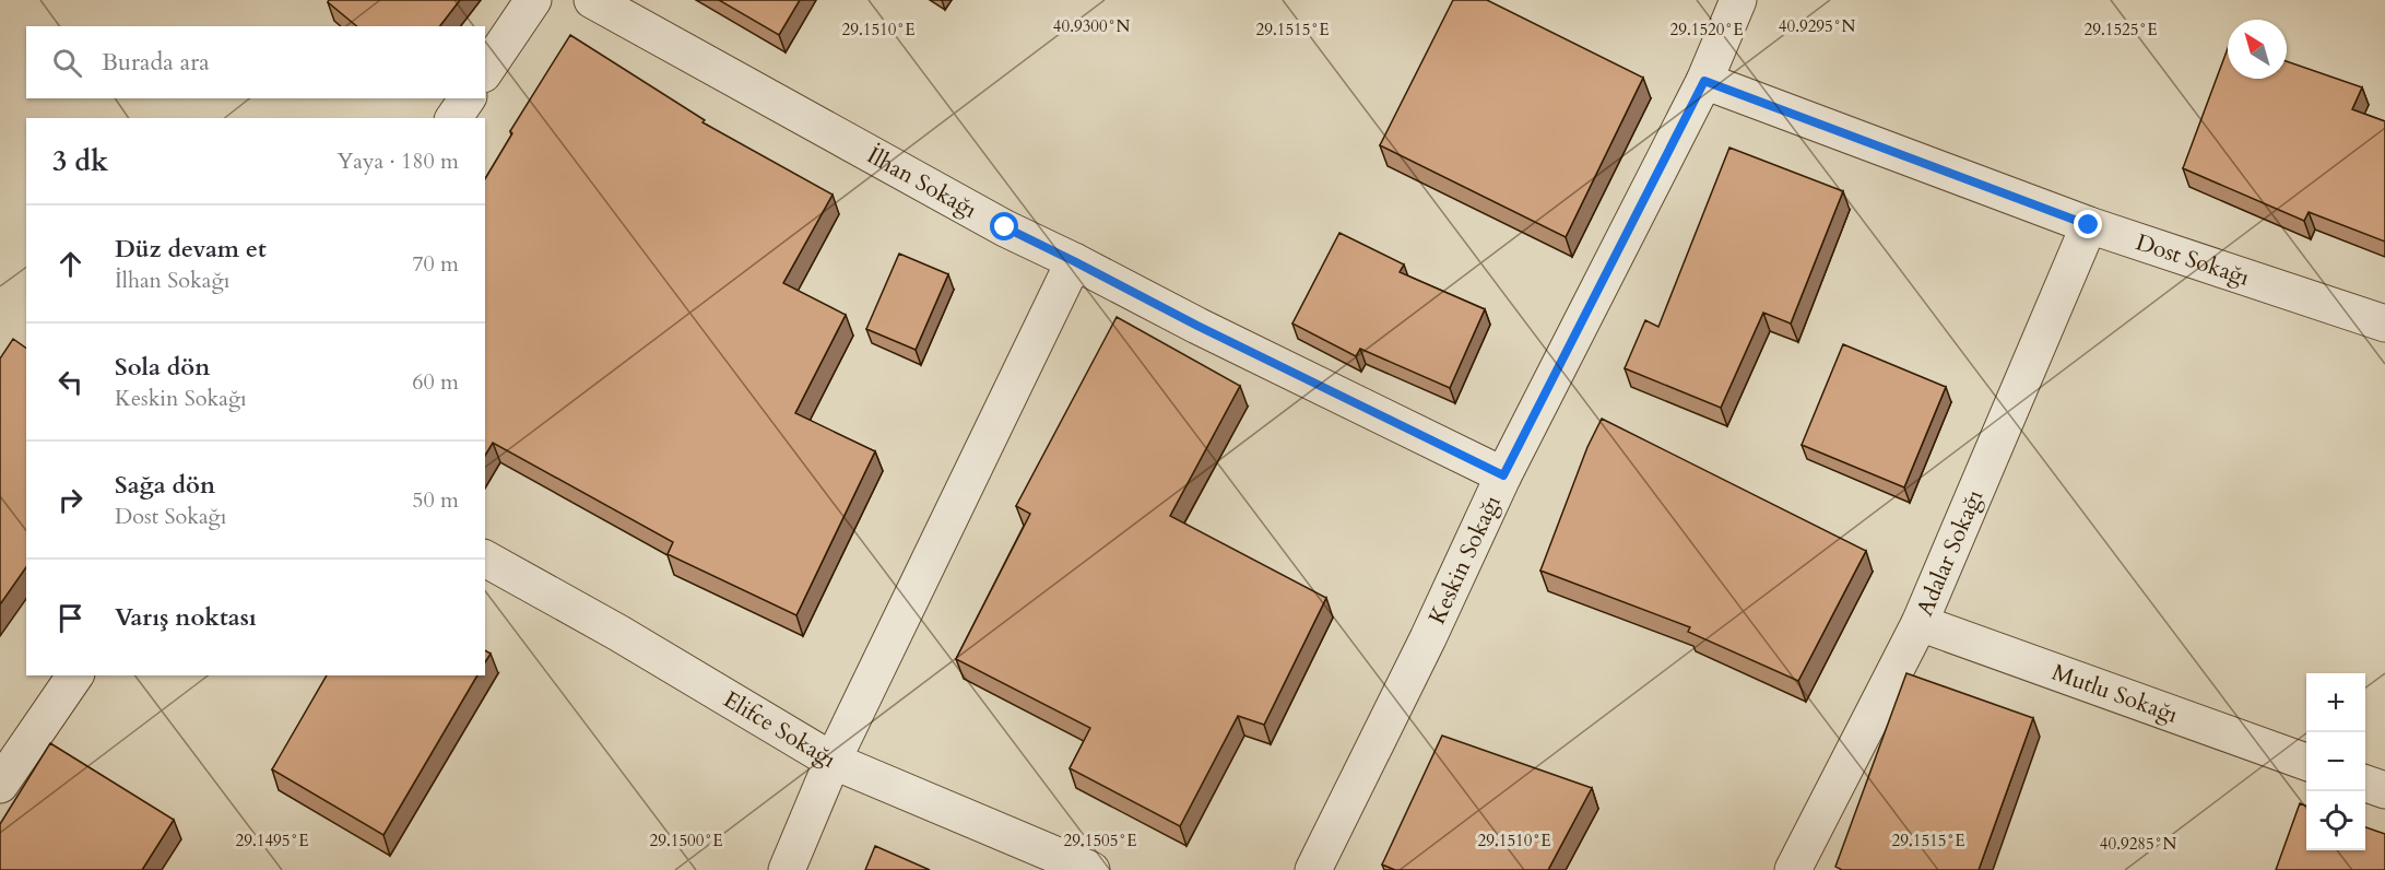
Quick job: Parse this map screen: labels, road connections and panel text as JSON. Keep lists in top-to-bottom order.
{
  "streets": {
    "street": [
      "İlhan Sokağı",
      "Dost Sokağı",
      "Adalar Sokağı",
      "Keskin Sokağı",
      "Mutlu Sokağı",
      "Elifce Sokağı"
    ]
  },
  "crossings": [
    ["İlhan Sokağı", "Keskin Sokağı"],
    ["Dost Sokağı", "Adalar Sokağı"],
    ["Dost Sokağı", "Keskin Sokağı"],
    ["Adalar Sokağı", "Mutlu Sokağı"]
  ],
  "north": "top left",
  "page": {
    "search": "Burada ara",
    "heading": ["3 dk", "Yaya · 180 m"],
    "list": [
      ["Düz devam et", "İlhan Sokağı", "70 m"],
      ["Sola dön", "Keskin Sokağı", "60 m"],
      ["Sağa dön", "Dost Sokağı", "50 m"],
      "Varış noktası"
    ],
    "map_buttons": ["+", "−"]
  },
  "coordinates": [
    "40.9300°N",
    "40.9295°N",
    "29.1510°E",
    "29.1515°E",
    "29.1520°E",
    "29.1525°E",
    "29.1495°E",
    "29.1500°E",
    "29.1505°E",
    "40.9285°N"
  ]
}
